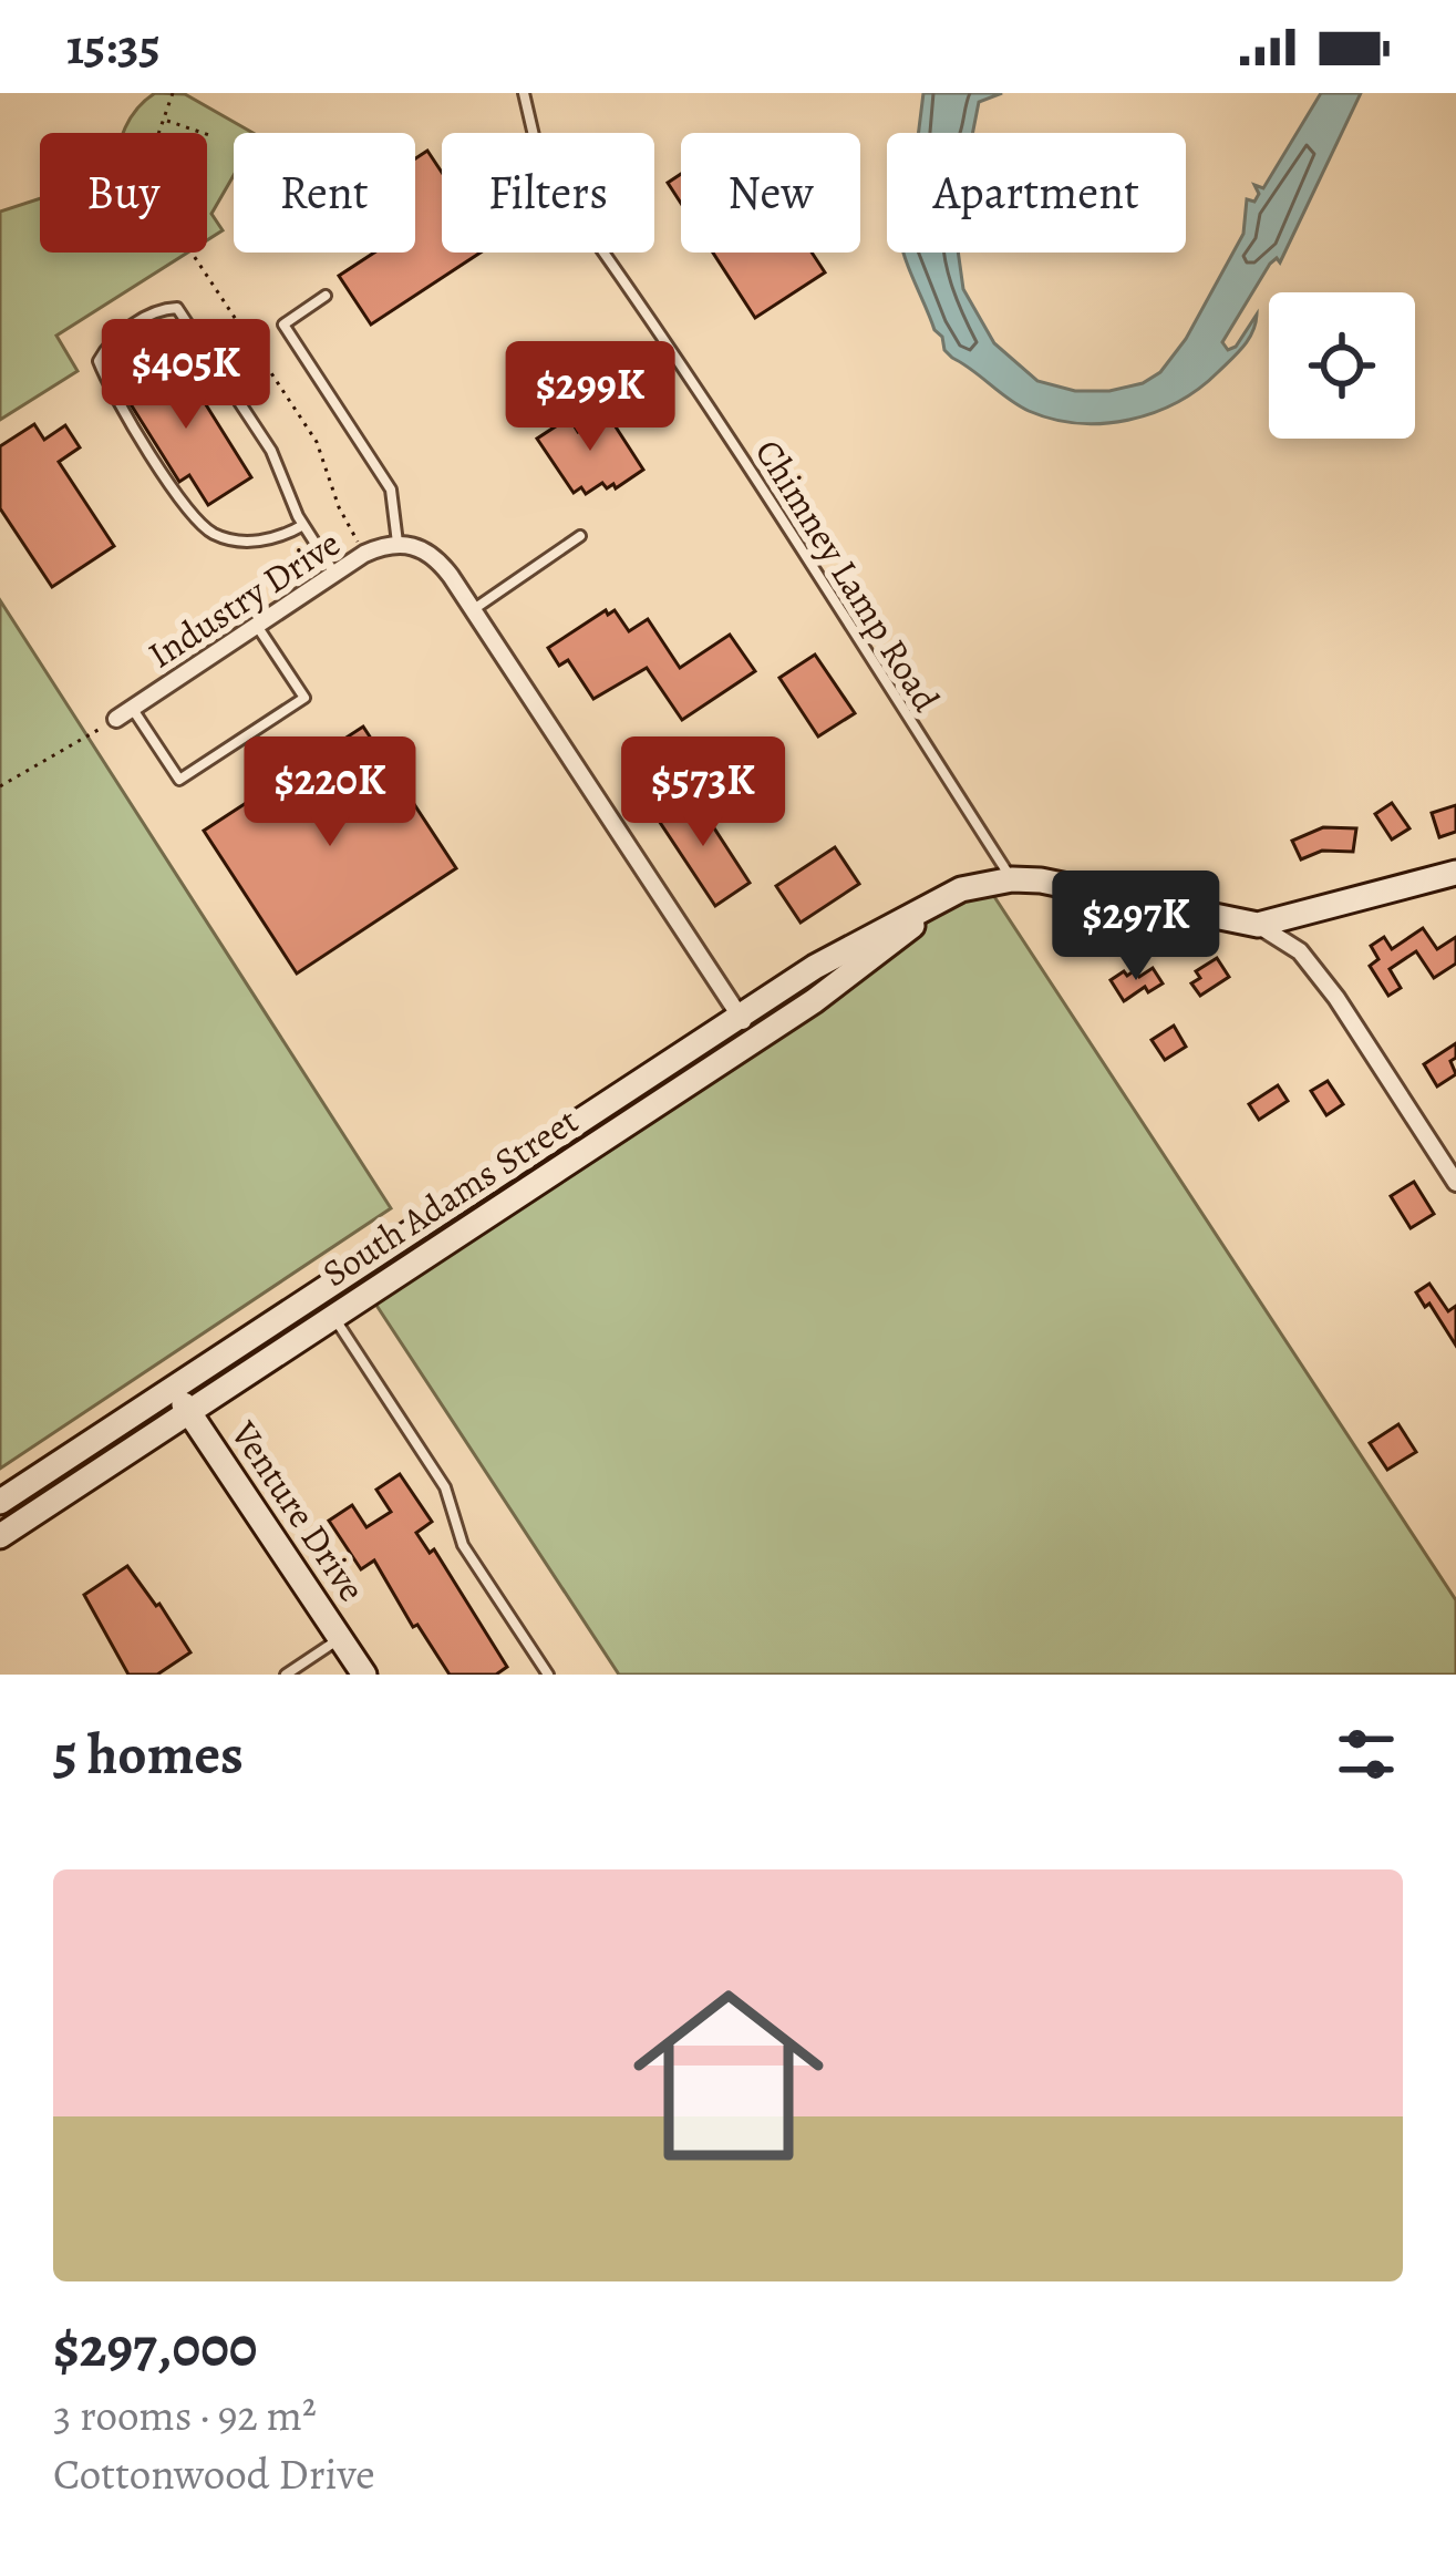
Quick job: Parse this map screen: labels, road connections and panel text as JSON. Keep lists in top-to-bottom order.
{
  "streets": {
    "street": ["Industry Drive", "South Adams Street", "Venture Drive"],
    "lane": ["Chimney Lamp Road"]
  },
  "crossings": [
    ["Chimney Lamp Road", "South Adams Street"],
    ["South Adams Street", "Venture Drive"]
  ],
  "page": {
    "status": "15:35",
    "chip": [
      "Buy",
      "Rent",
      "Filters",
      "New",
      "Apartment"
    ],
    "price": [
      "$405K",
      "$299K",
      "$220K",
      "$573K",
      "$297K"
    ],
    "heading": "5 homes",
    "list": [
      {
        "name": "$297,000",
        "note": "3 rooms · 92 m² · Cottonwood Drive"
      }
    ]
  }
}
